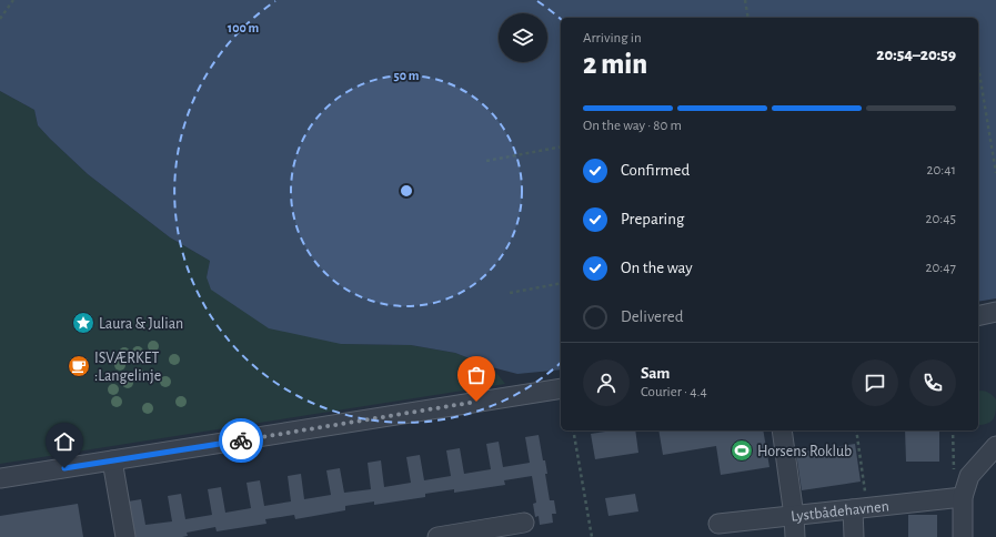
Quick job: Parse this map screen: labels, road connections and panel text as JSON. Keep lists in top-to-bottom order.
{
  "streets": {
    "street": ["Lystbådehavnen"]
  },
  "places": {
    "place": ["Laura & Julian"],
    "cafe": ["ISVÆRKET :Langelinje"],
    "sports": ["Horsens Roklub"]
  },
  "page": {
    "heading": ["2 min", "Arriving in", "20:54–20:59"],
    "panel": ["Sam", "Courier · 4.4"],
    "bar": "On the way · 80 m",
    "list": [
      ["Confirmed", "20:41"],
      ["Preparing", "20:45"],
      ["On the way", "20:47"],
      "Delivered"
    ]
  },
  "rings": ["100 m", "50 m"]
}
